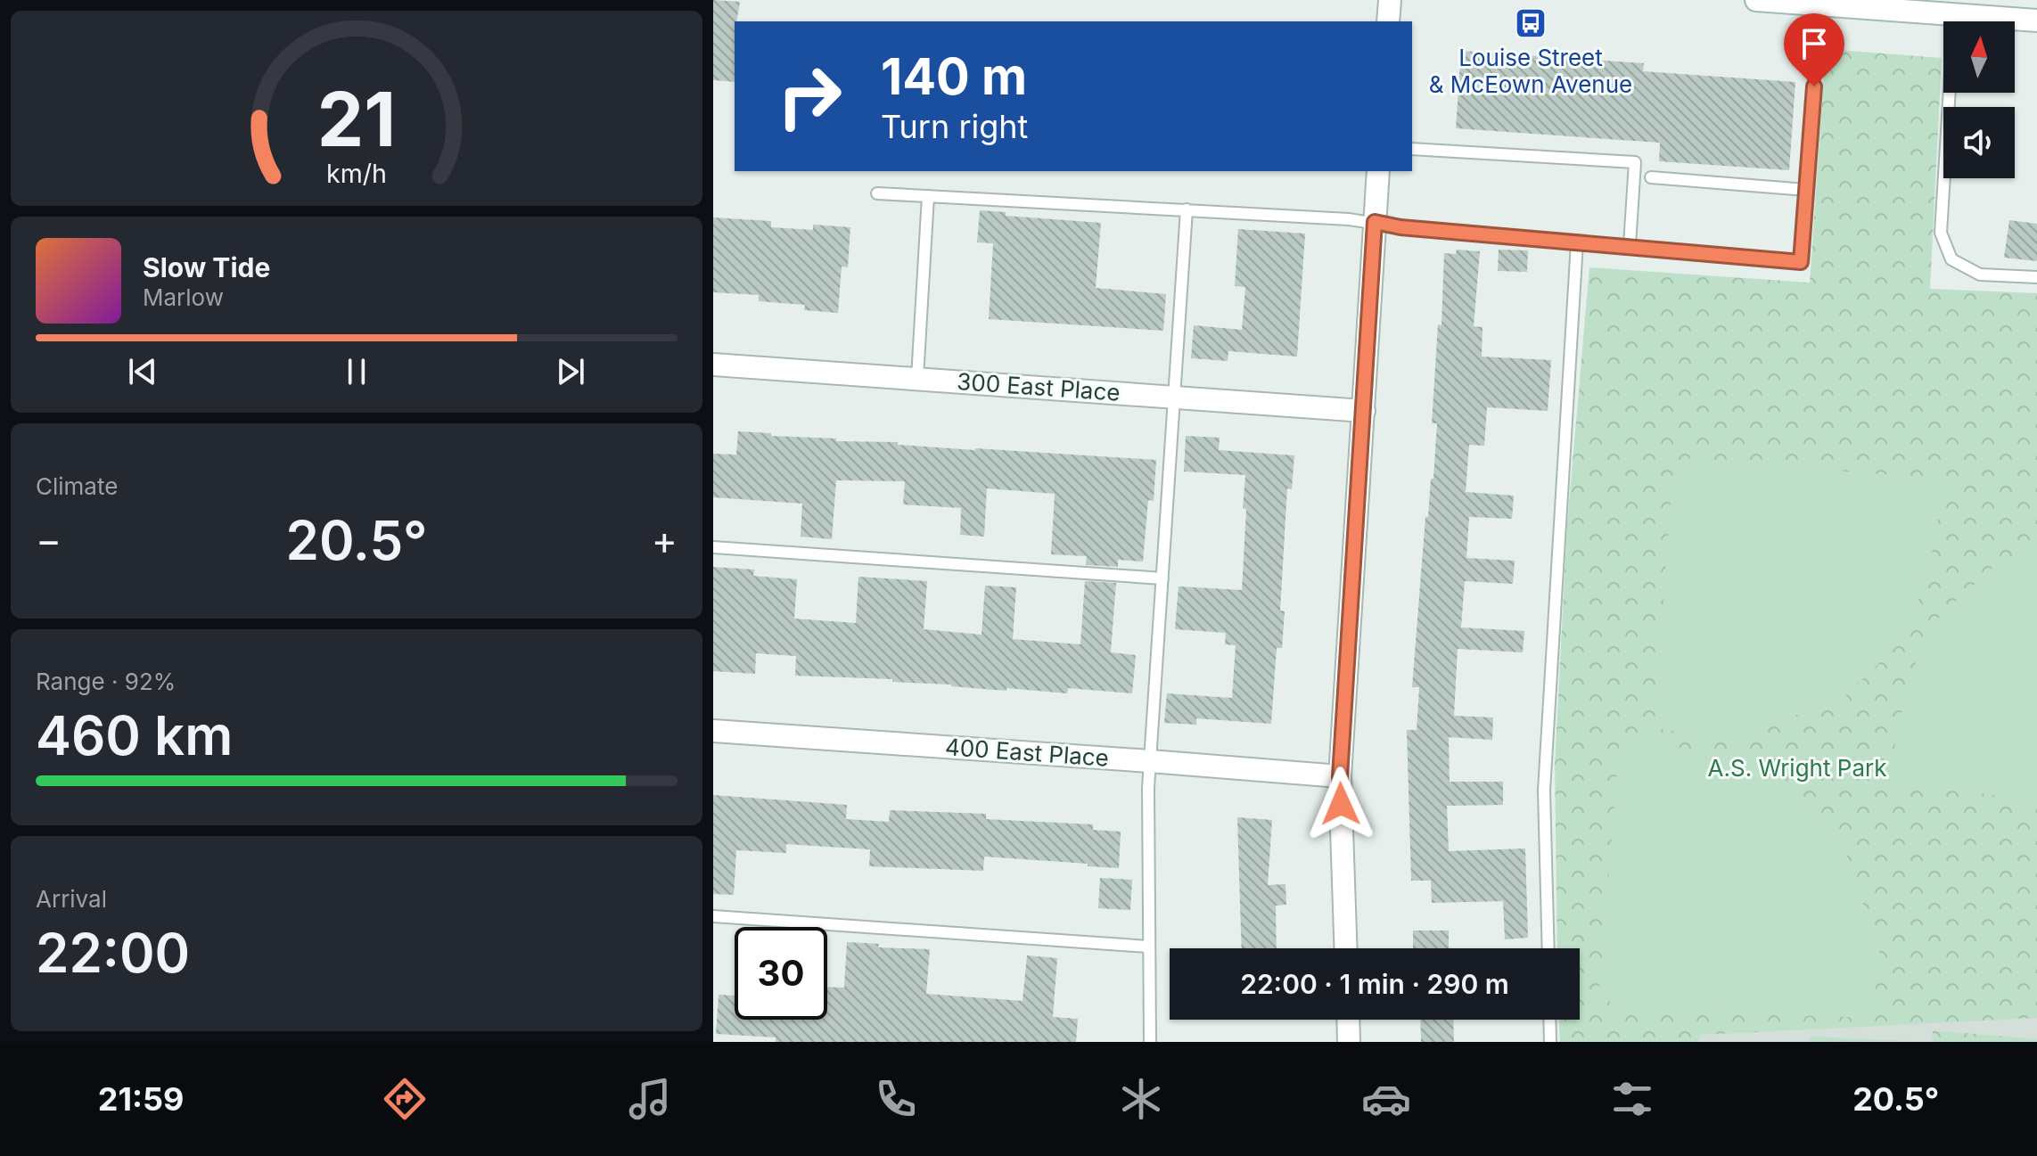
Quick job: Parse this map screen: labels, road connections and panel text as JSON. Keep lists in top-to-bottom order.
{
  "streets": {
    "street": ["300 East Place", "400 East Place"]
  },
  "parks": ["A.S. Wright Park"],
  "places": {
    "bus stop": ["Louise Street & McEown Avenue"]
  },
  "north": "top",
  "page": {
    "turn": ["140 m", "Turn right"],
    "song": ["Slow Tide", "Marlow"],
    "tile": [
      "Climate",
      ["Range · 92%", "460 km"],
      ["Arrival", "22:00"]
    ],
    "heat": ["−", "20.5°", "+"],
    "limit": "30",
    "trip": "22:00 · 1 min · 290 m",
    "tabs": ["21:59", "20.5°"],
    "gauge": ["21", "km/h"]
  }
}
